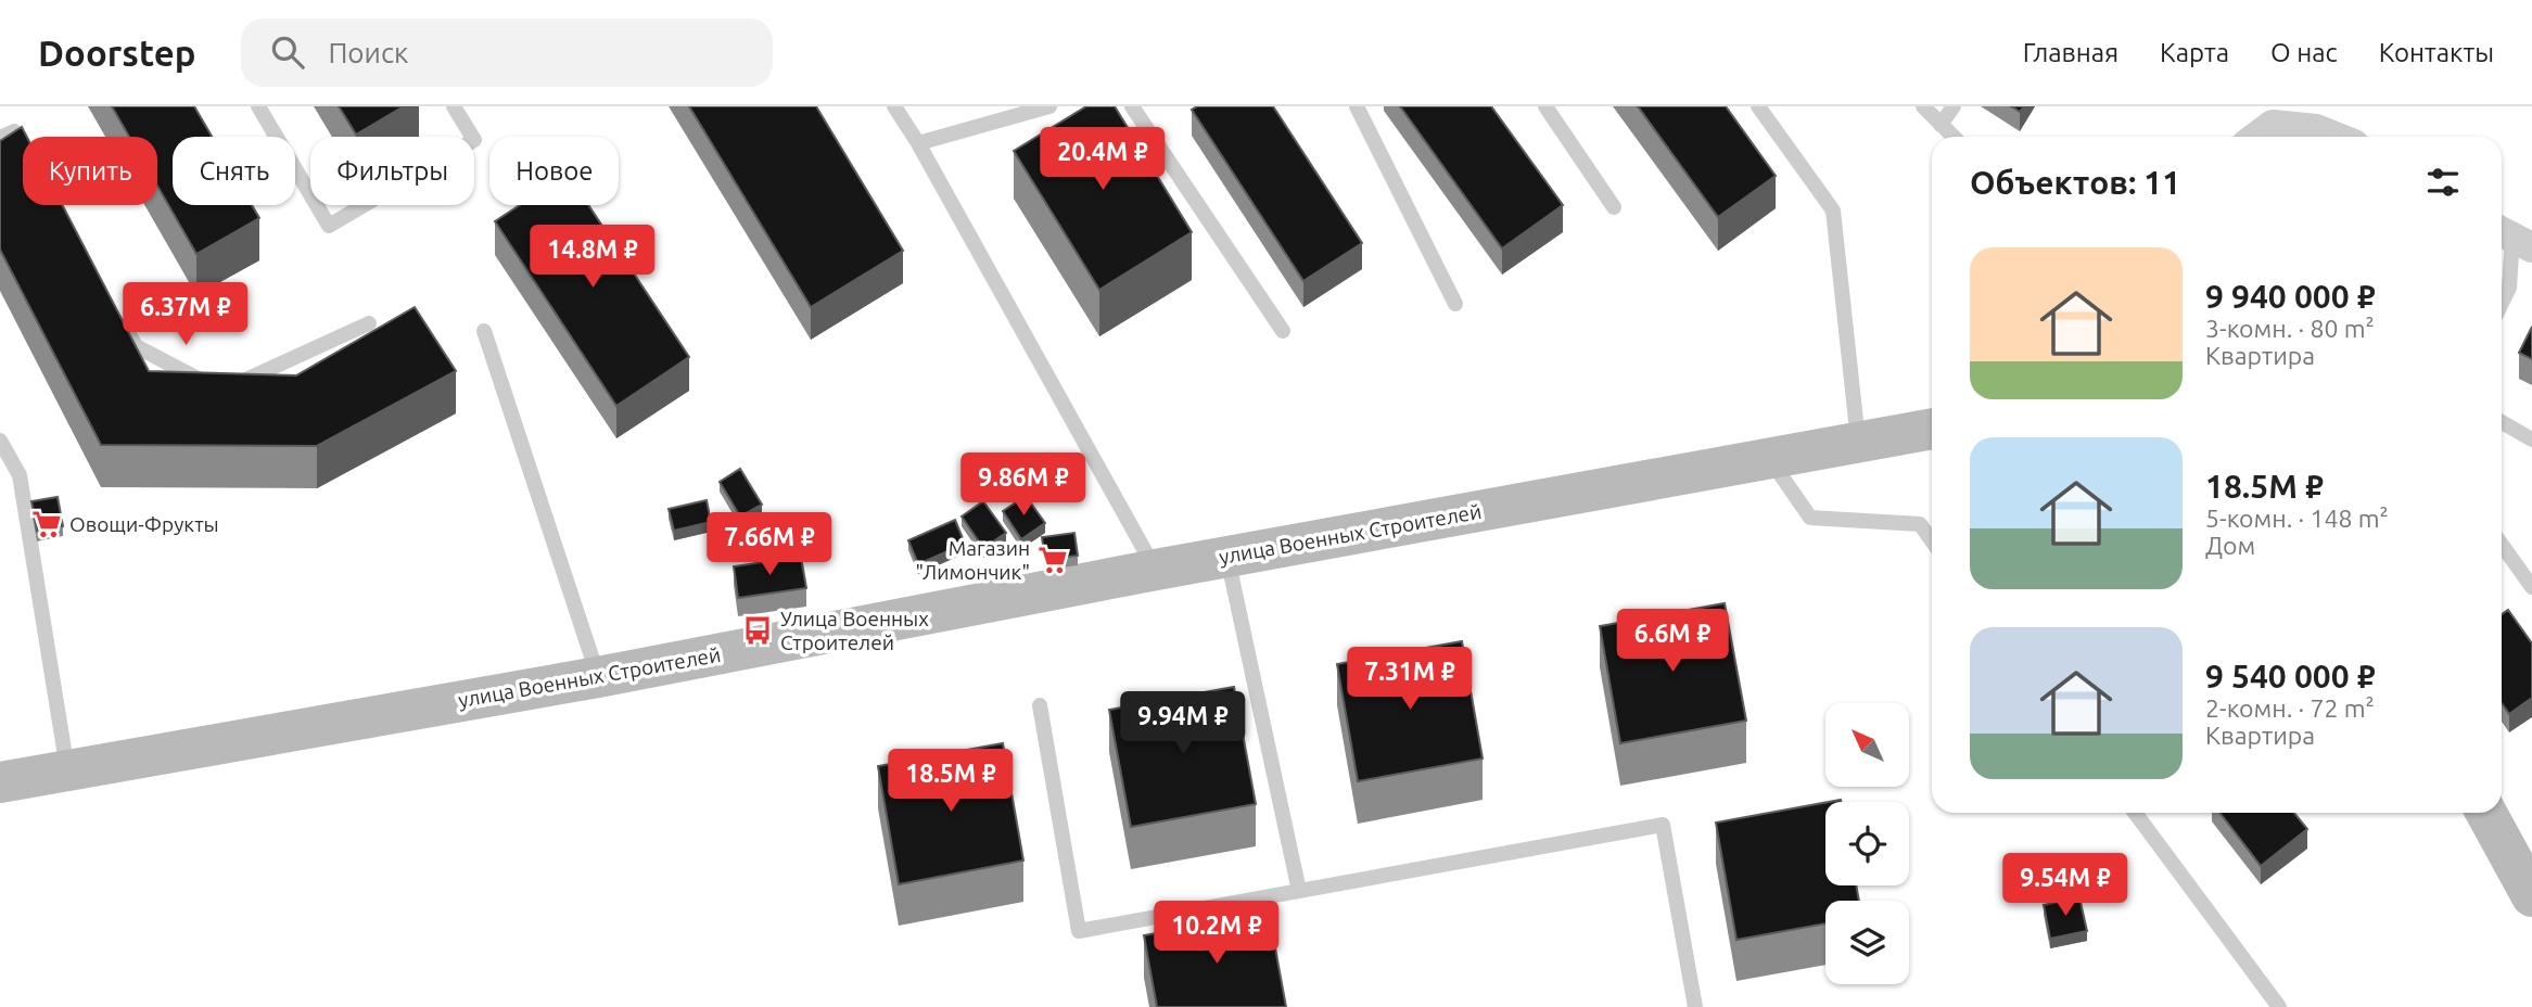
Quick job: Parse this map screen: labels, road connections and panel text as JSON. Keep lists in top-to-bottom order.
{
  "streets": {
    "main road": ["улица Военных Строителей"]
  },
  "places": {
    "supermarket": ["Овощи-Фрукты", "Магазин \"Лимончик\""],
    "bus stop": ["Улица Военных Строителей"]
  },
  "north": "top left",
  "page": {
    "header": "Doorstep",
    "search": "Поиск",
    "nav": [
      "Главная",
      "Карта",
      "О нас",
      "Контакты"
    ],
    "price": [
      "20.4M ₽",
      "14.8M ₽",
      "6.37M ₽",
      "9.86M ₽",
      "7.66M ₽",
      "6.6M ₽",
      "7.31M ₽",
      "9.94M ₽",
      "18.5M ₽",
      "9.54M ₽",
      "10.2M ₽"
    ],
    "chip": [
      "Купить",
      "Снять",
      "Фильтры",
      "Новое"
    ],
    "heading": "Объектов: 11",
    "list": [
      {
        "name": "9 940 000 ₽",
        "note": "3-комн. · 80 m² · Квартира"
      },
      {
        "name": "18.5M ₽",
        "note": "5-комн. · 148 m² · Дом"
      },
      {
        "name": "9 540 000 ₽",
        "note": "2-комн. · 72 m² · Квартира"
      }
    ]
  }
}
